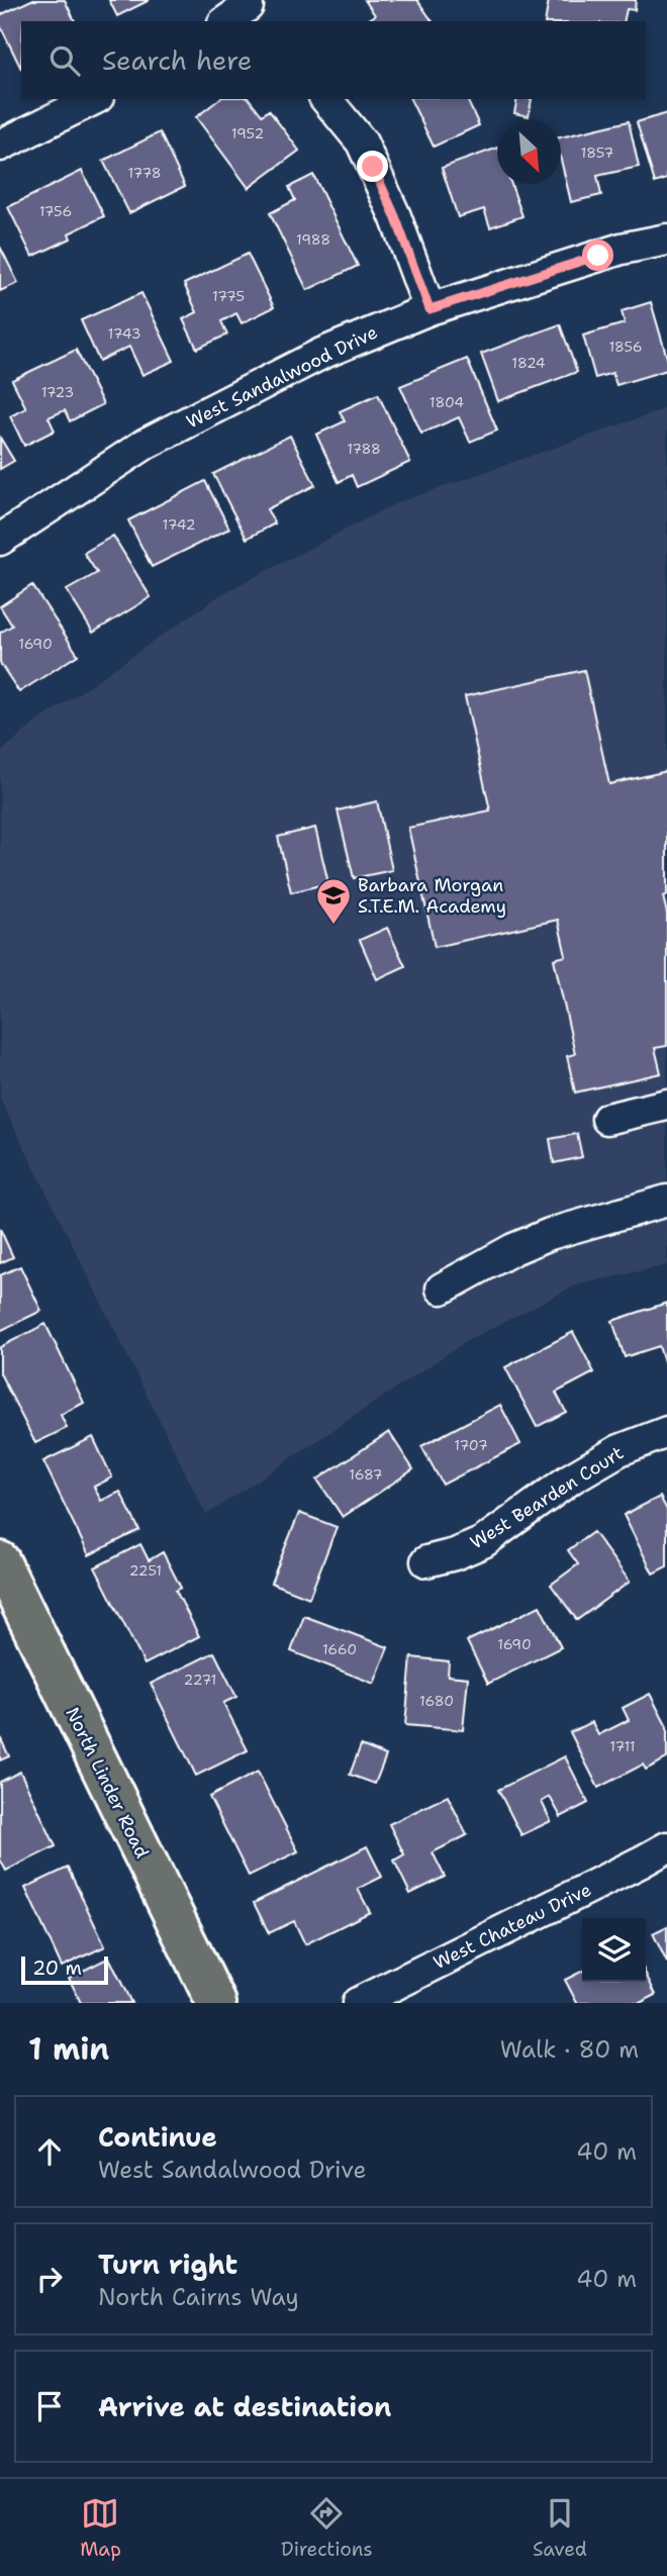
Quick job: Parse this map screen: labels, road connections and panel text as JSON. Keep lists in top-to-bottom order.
{
  "streets": {
    "main road": ["North Linder Road"],
    "street": ["West Sandalwood Drive", "West Bearden Court", "West Chateau Drive"]
  },
  "places": {
    "school or university": ["Barbara Morgan S.T.E.M. Academy"]
  },
  "house_numbers": [
    "1952",
    "1857",
    "1778",
    "1756",
    "1988",
    "1775",
    "1743",
    "1856",
    "1824",
    "1723",
    "1804",
    "1788",
    "1742",
    "1690",
    "1707",
    "1687",
    "2251",
    "1690",
    "1660",
    "2271",
    "1680",
    "1711"
  ],
  "scale_bar": "20 m",
  "north": "bottom right",
  "page": {
    "search": "Search here",
    "scale": "20 m",
    "heading": ["1 min", "Walk · 80 m"],
    "list": [
      ["Continue", "West Sandalwood Drive", "40 m"],
      ["Turn right", "North Cairns Way", "40 m"],
      "Arrive at destination"
    ],
    "nav": ["Map", "Directions", "Saved"]
  }
}
